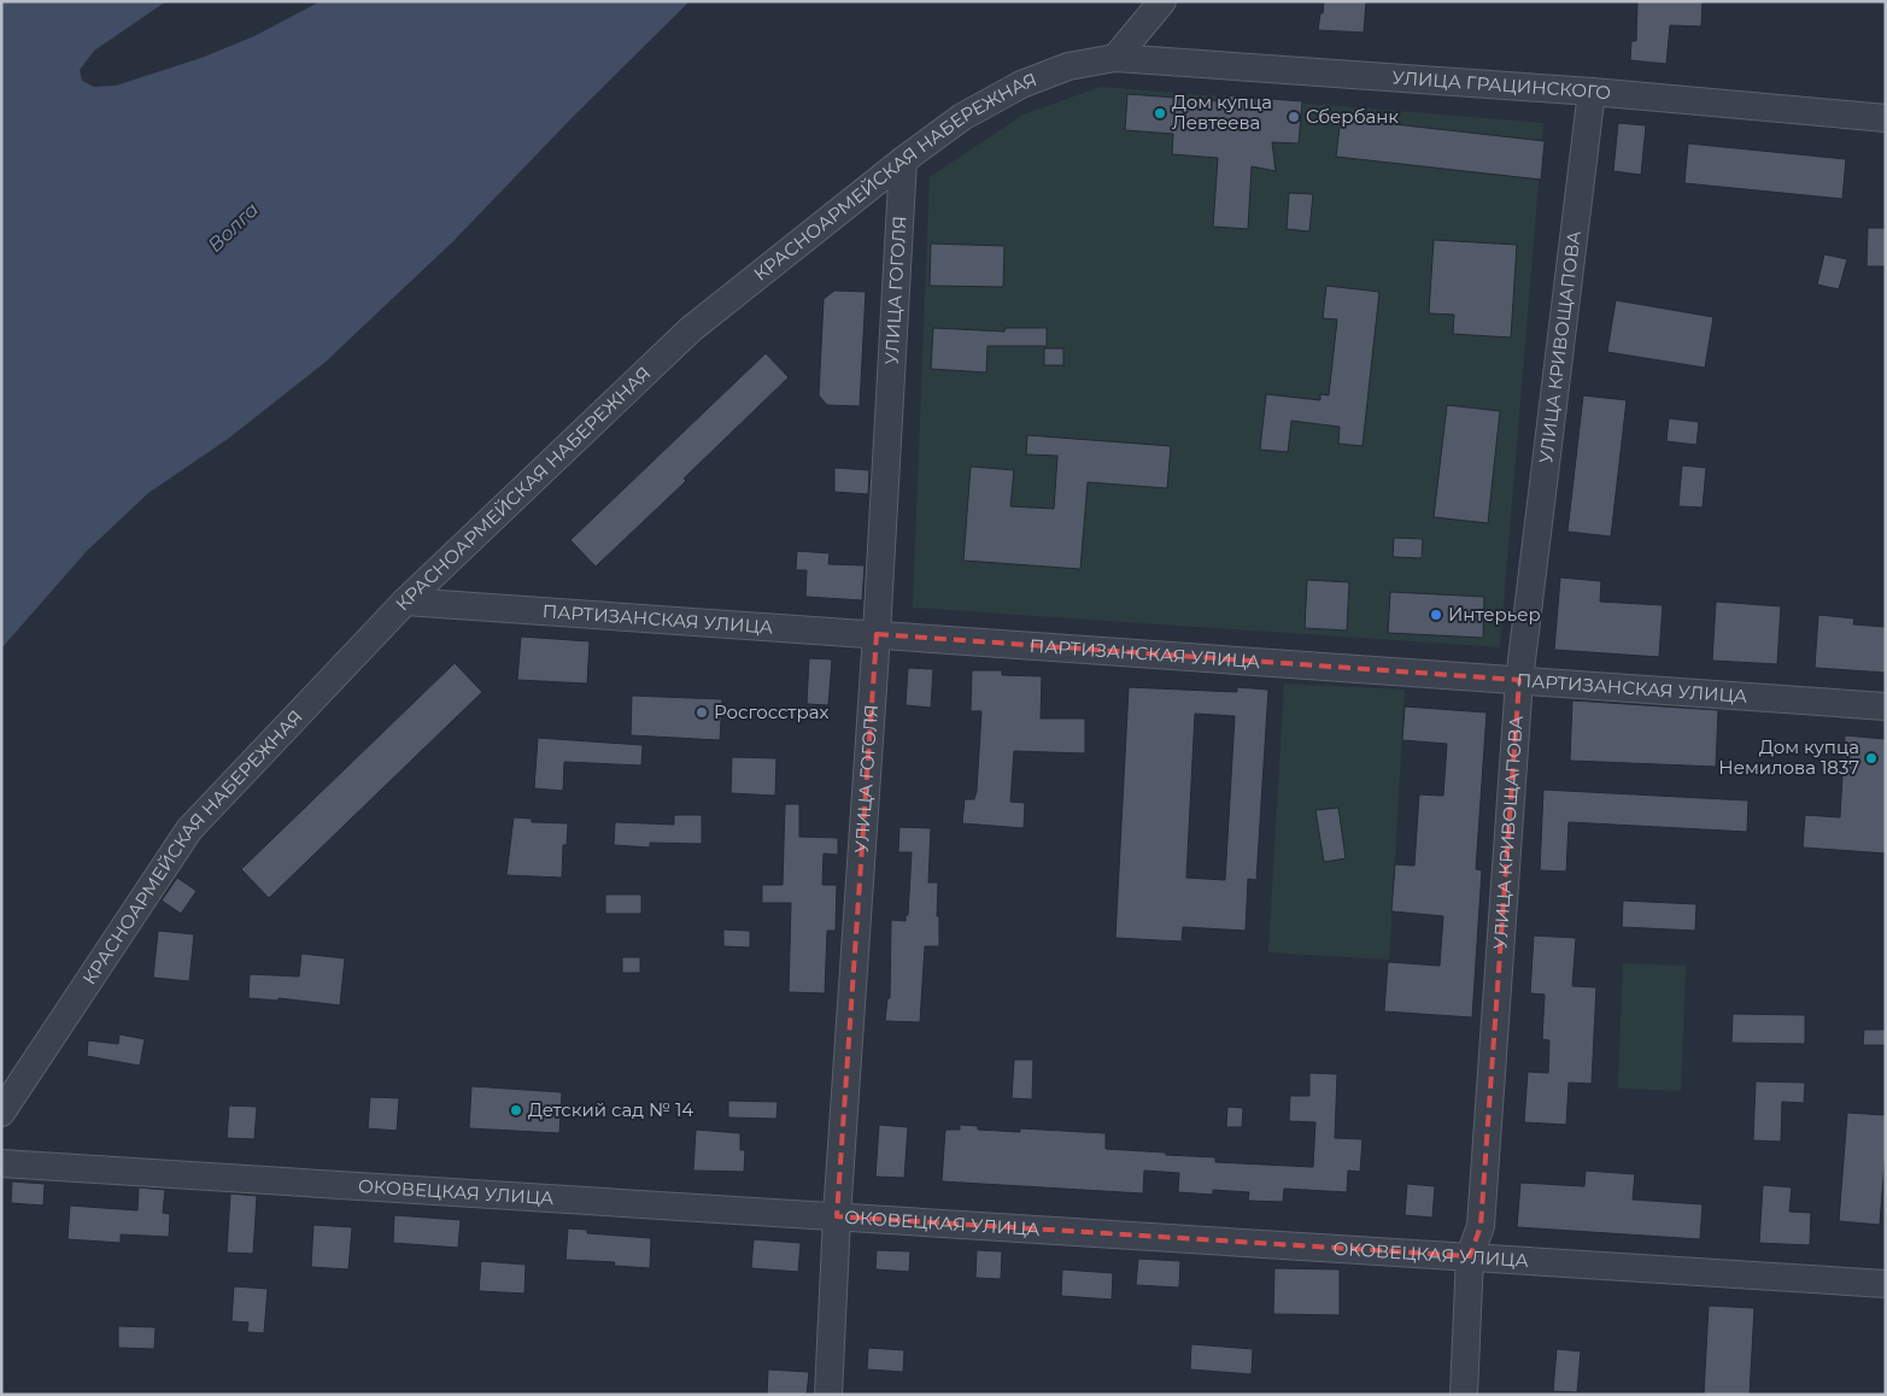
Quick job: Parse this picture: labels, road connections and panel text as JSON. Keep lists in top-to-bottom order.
{
  "streets": {
    "street": [
      "УЛИЦА ГРАЦИНСКОГО",
      "КРАСНОАРМЕЙСКАЯ НАБЕРЕЖНАЯ",
      "УЛИЦА ГОГОЛЯ",
      "УЛИЦА КРИВОЩАПОВА",
      "ПАРТИЗАНСКАЯ УЛИЦА",
      "ОКОВЕЦКАЯ УЛИЦА"
    ]
  },
  "crossings": [
    ["УЛИЦА ГРАЦИНСКОГО", "КРАСНОАРМЕЙСКАЯ НАБЕРЕЖНАЯ"],
    ["УЛИЦА ГРАЦИНСКОГО", "УЛИЦА КРИВОЩАПОВА"],
    ["КРАСНОАРМЕЙСКАЯ НАБЕРЕЖНАЯ", "УЛИЦА ГОГОЛЯ"],
    ["КРАСНОАРМЕЙСКАЯ НАБЕРЕЖНАЯ", "ПАРТИЗАНСКАЯ УЛИЦА"],
    ["УЛИЦА ГОГОЛЯ", "ПАРТИЗАНСКАЯ УЛИЦА"],
    ["УЛИЦА ГОГОЛЯ", "ОКОВЕЦКАЯ УЛИЦА"],
    ["УЛИЦА КРИВОЩАПОВА", "ПАРТИЗАНСКАЯ УЛИЦА"],
    ["УЛИЦА КРИВОЩАПОВА", "ОКОВЕЦКАЯ УЛИЦА"]
  ],
  "water": ["Волга"],
  "places": [
    "Дом купца Левтеева",
    "Сбербанк",
    "Интерьер",
    "Росгосстрах",
    "Дом купца Немилова 1837",
    "Детский сад № 14"
  ]
}
